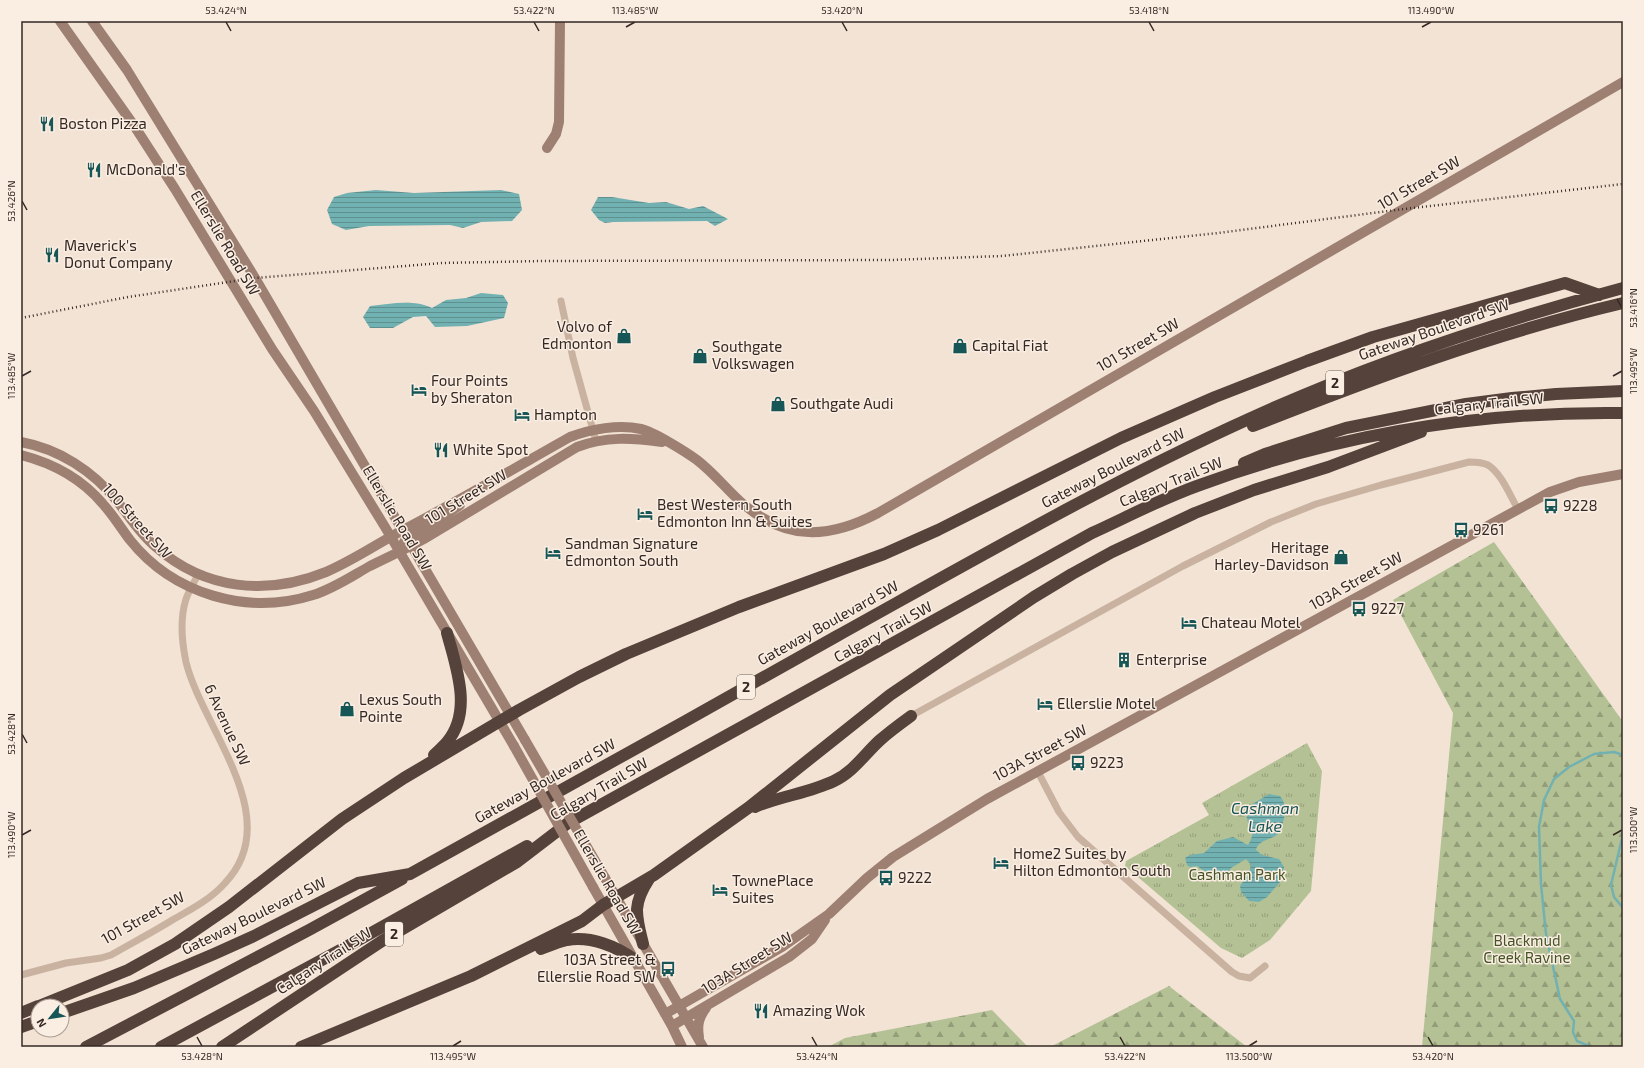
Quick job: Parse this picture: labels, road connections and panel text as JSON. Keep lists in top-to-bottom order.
{
  "streets": {
    "highway": ["Gateway Boulevard SW", "2", "Calgary Trail SW"],
    "street": [
      "101 Street SW",
      "Ellerslie Road SW",
      "100 Street SW",
      "103A Street SW",
      "6 Avenue SW"
    ]
  },
  "crossings": [
    ["101 Street SW", "Ellerslie Road SW"],
    ["101 Street SW", "100 Street SW"],
    ["101 Street SW", "6 Avenue SW"],
    ["Ellerslie Road SW", "100 Street SW"],
    ["Ellerslie Road SW", "103A Street SW"],
    ["100 Street SW", "6 Avenue SW"]
  ],
  "water": ["Cashman Lake"],
  "parks": ["Cashman Park", "Blackmud Creek Ravine"],
  "places": {
    "restaurant": [
      "Boston Pizza",
      "McDonald's",
      "Maverick's Donut Company",
      "White Spot",
      "Amazing Wok"
    ],
    "shop": [
      "Volvo of Edmonton",
      "Capital Fiat",
      "Southgate Volkswagen",
      "Southgate Audi",
      "Heritage Harley-Davidson",
      "Lexus South Pointe"
    ],
    "hotel": [
      "Four Points by Sheraton",
      "Hampton",
      "Best Western South Edmonton Inn & Suites",
      "Sandman Signature Edmonton South",
      "Chateau Motel",
      "Ellerslie Motel",
      "Home2 Suites by Hilton Edmonton South",
      "TownePlace Suites"
    ],
    "bus stop": [
      "9228",
      "9261",
      "9227",
      "9223",
      "9222",
      "103A Street & Ellerslie Road SW"
    ],
    "building": ["Enterprise"]
  },
  "north": "bottom left",
  "coordinates": [
    "53.424°N",
    "53.422°N",
    "113.485°W",
    "53.420°N",
    "53.418°N",
    "113.490°W",
    "53.426°N",
    "53.416°N",
    "113.495°W",
    "53.428°N",
    "113.500°W"
  ]
}
